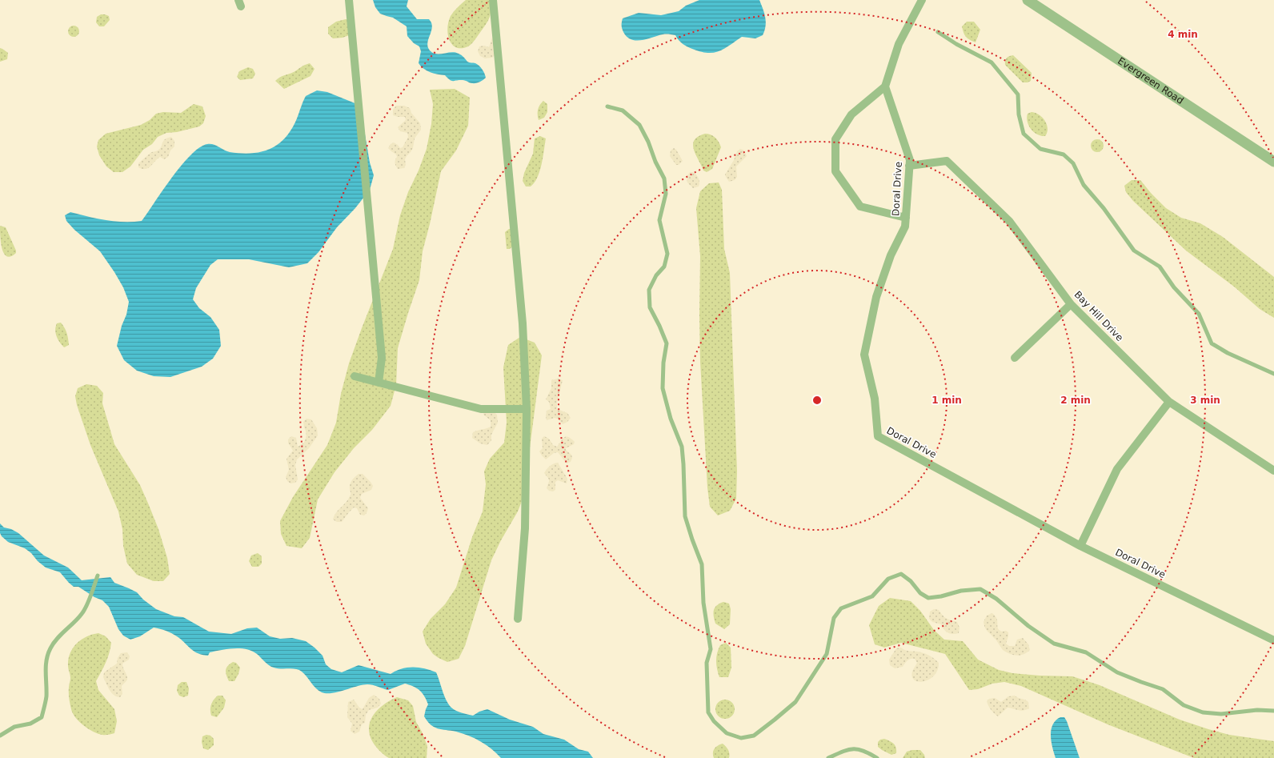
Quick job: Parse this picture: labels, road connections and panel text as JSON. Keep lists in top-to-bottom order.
{
  "streets": {
    "street": ["Evergreen Road", "Doral Drive", "Bay Hill Drive"]
  },
  "crossings": [
    ["Doral Drive", "Bay Hill Drive"]
  ],
  "rings": [
    "4 min",
    "1 min",
    "2 min",
    "3 min"
  ]
}
